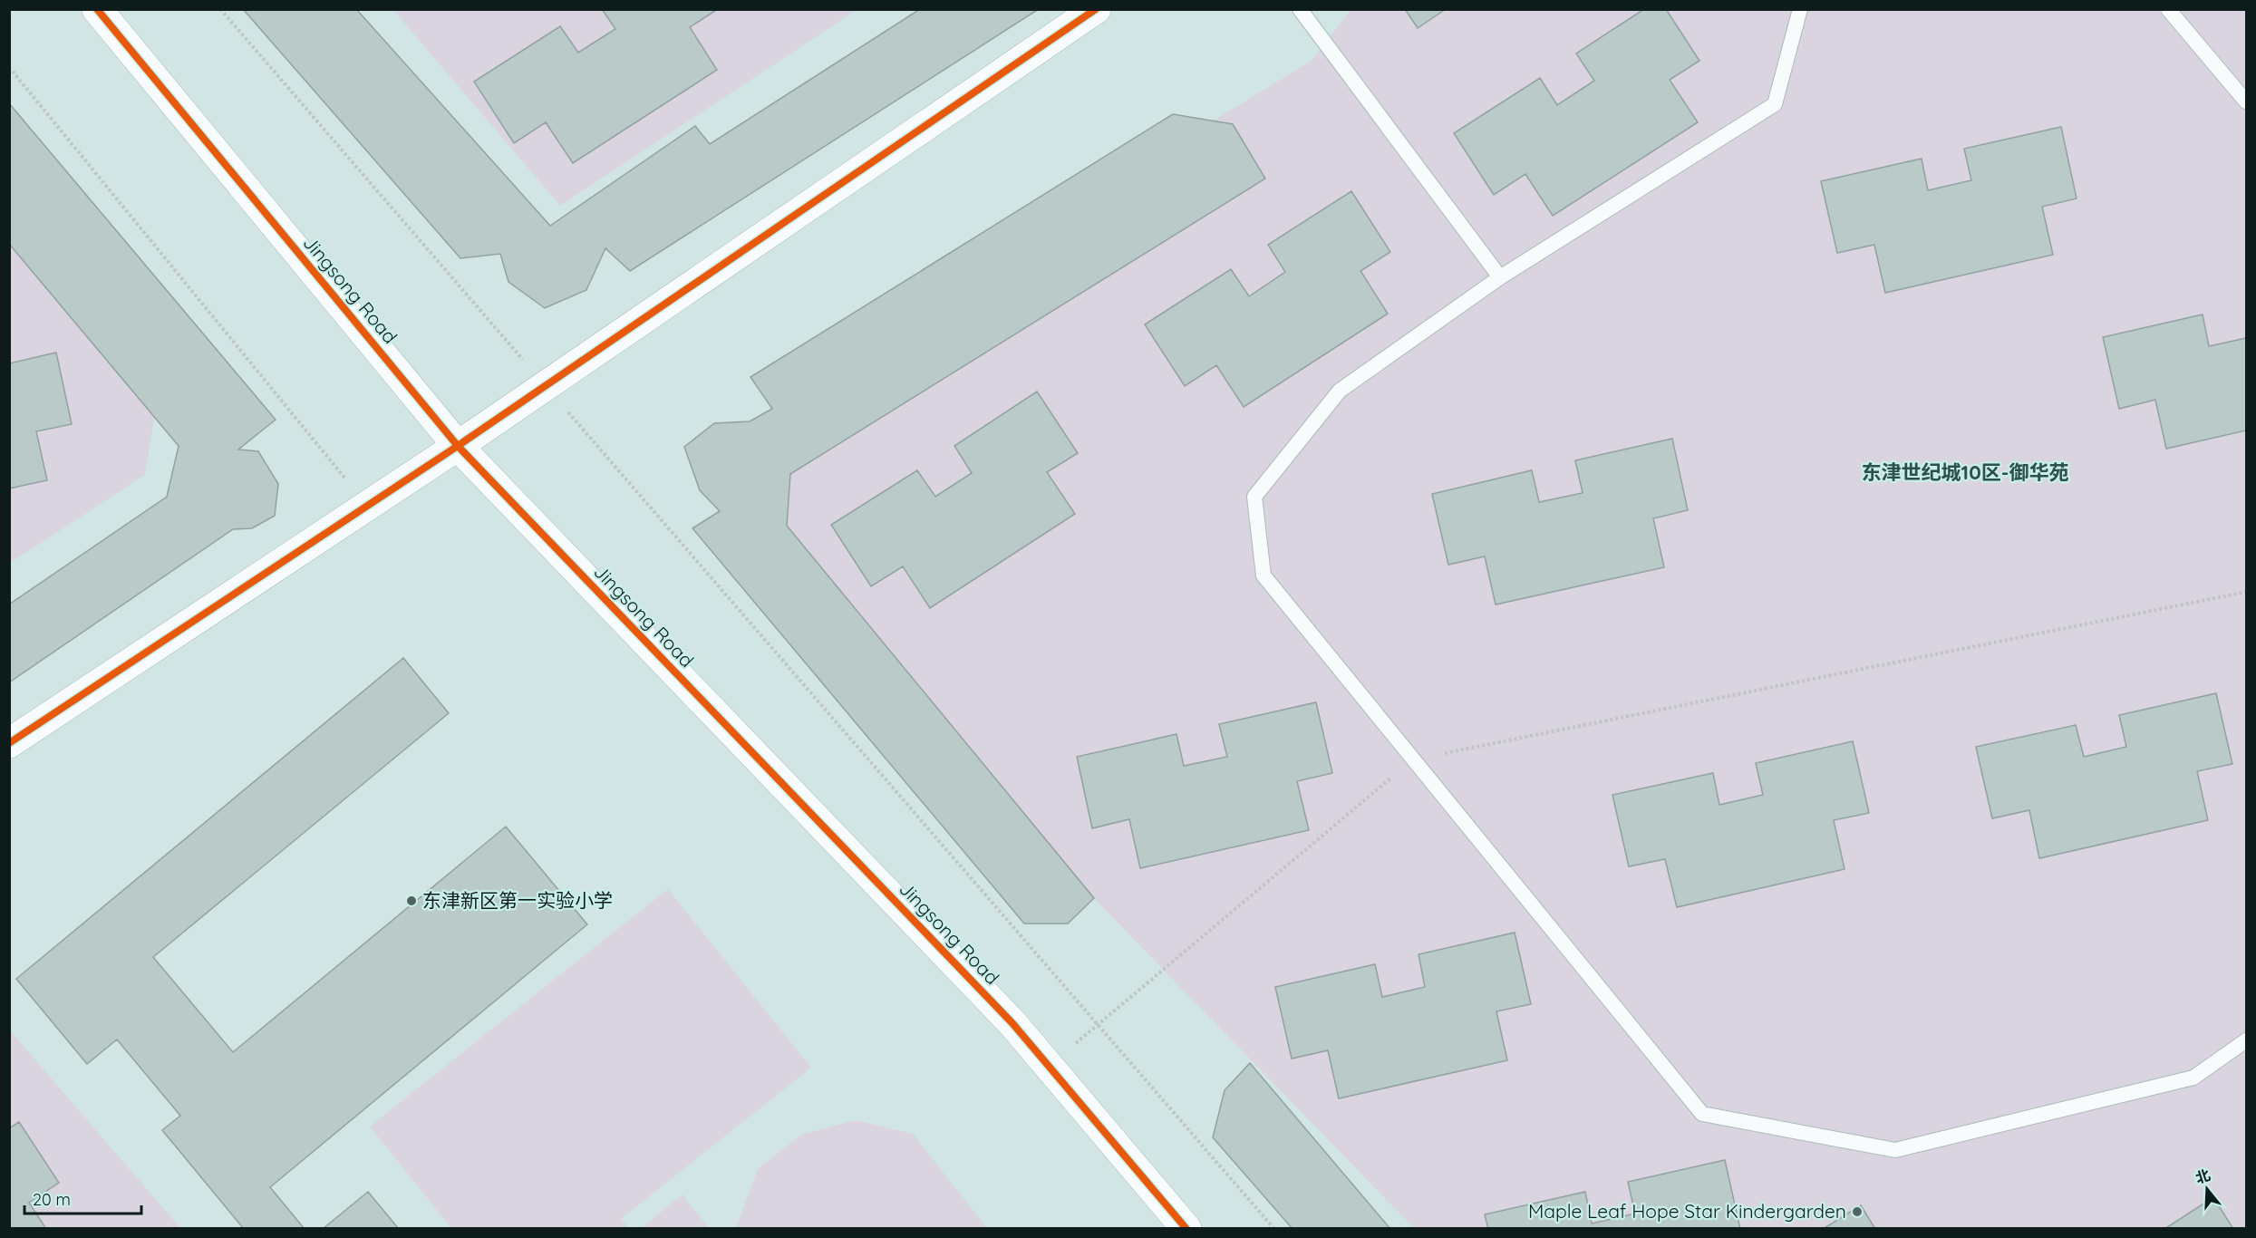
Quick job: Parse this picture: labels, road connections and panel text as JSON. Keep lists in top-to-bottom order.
{
  "streets": {
    "street": ["Jingsong Road"]
  },
  "districts": ["东津世纪城10区-御华苑"],
  "places": ["东津新区第一实验小学", "Maple Leaf Hope Star Kindergarden"],
  "scale_bar": "20 m",
  "north": "top"
}
